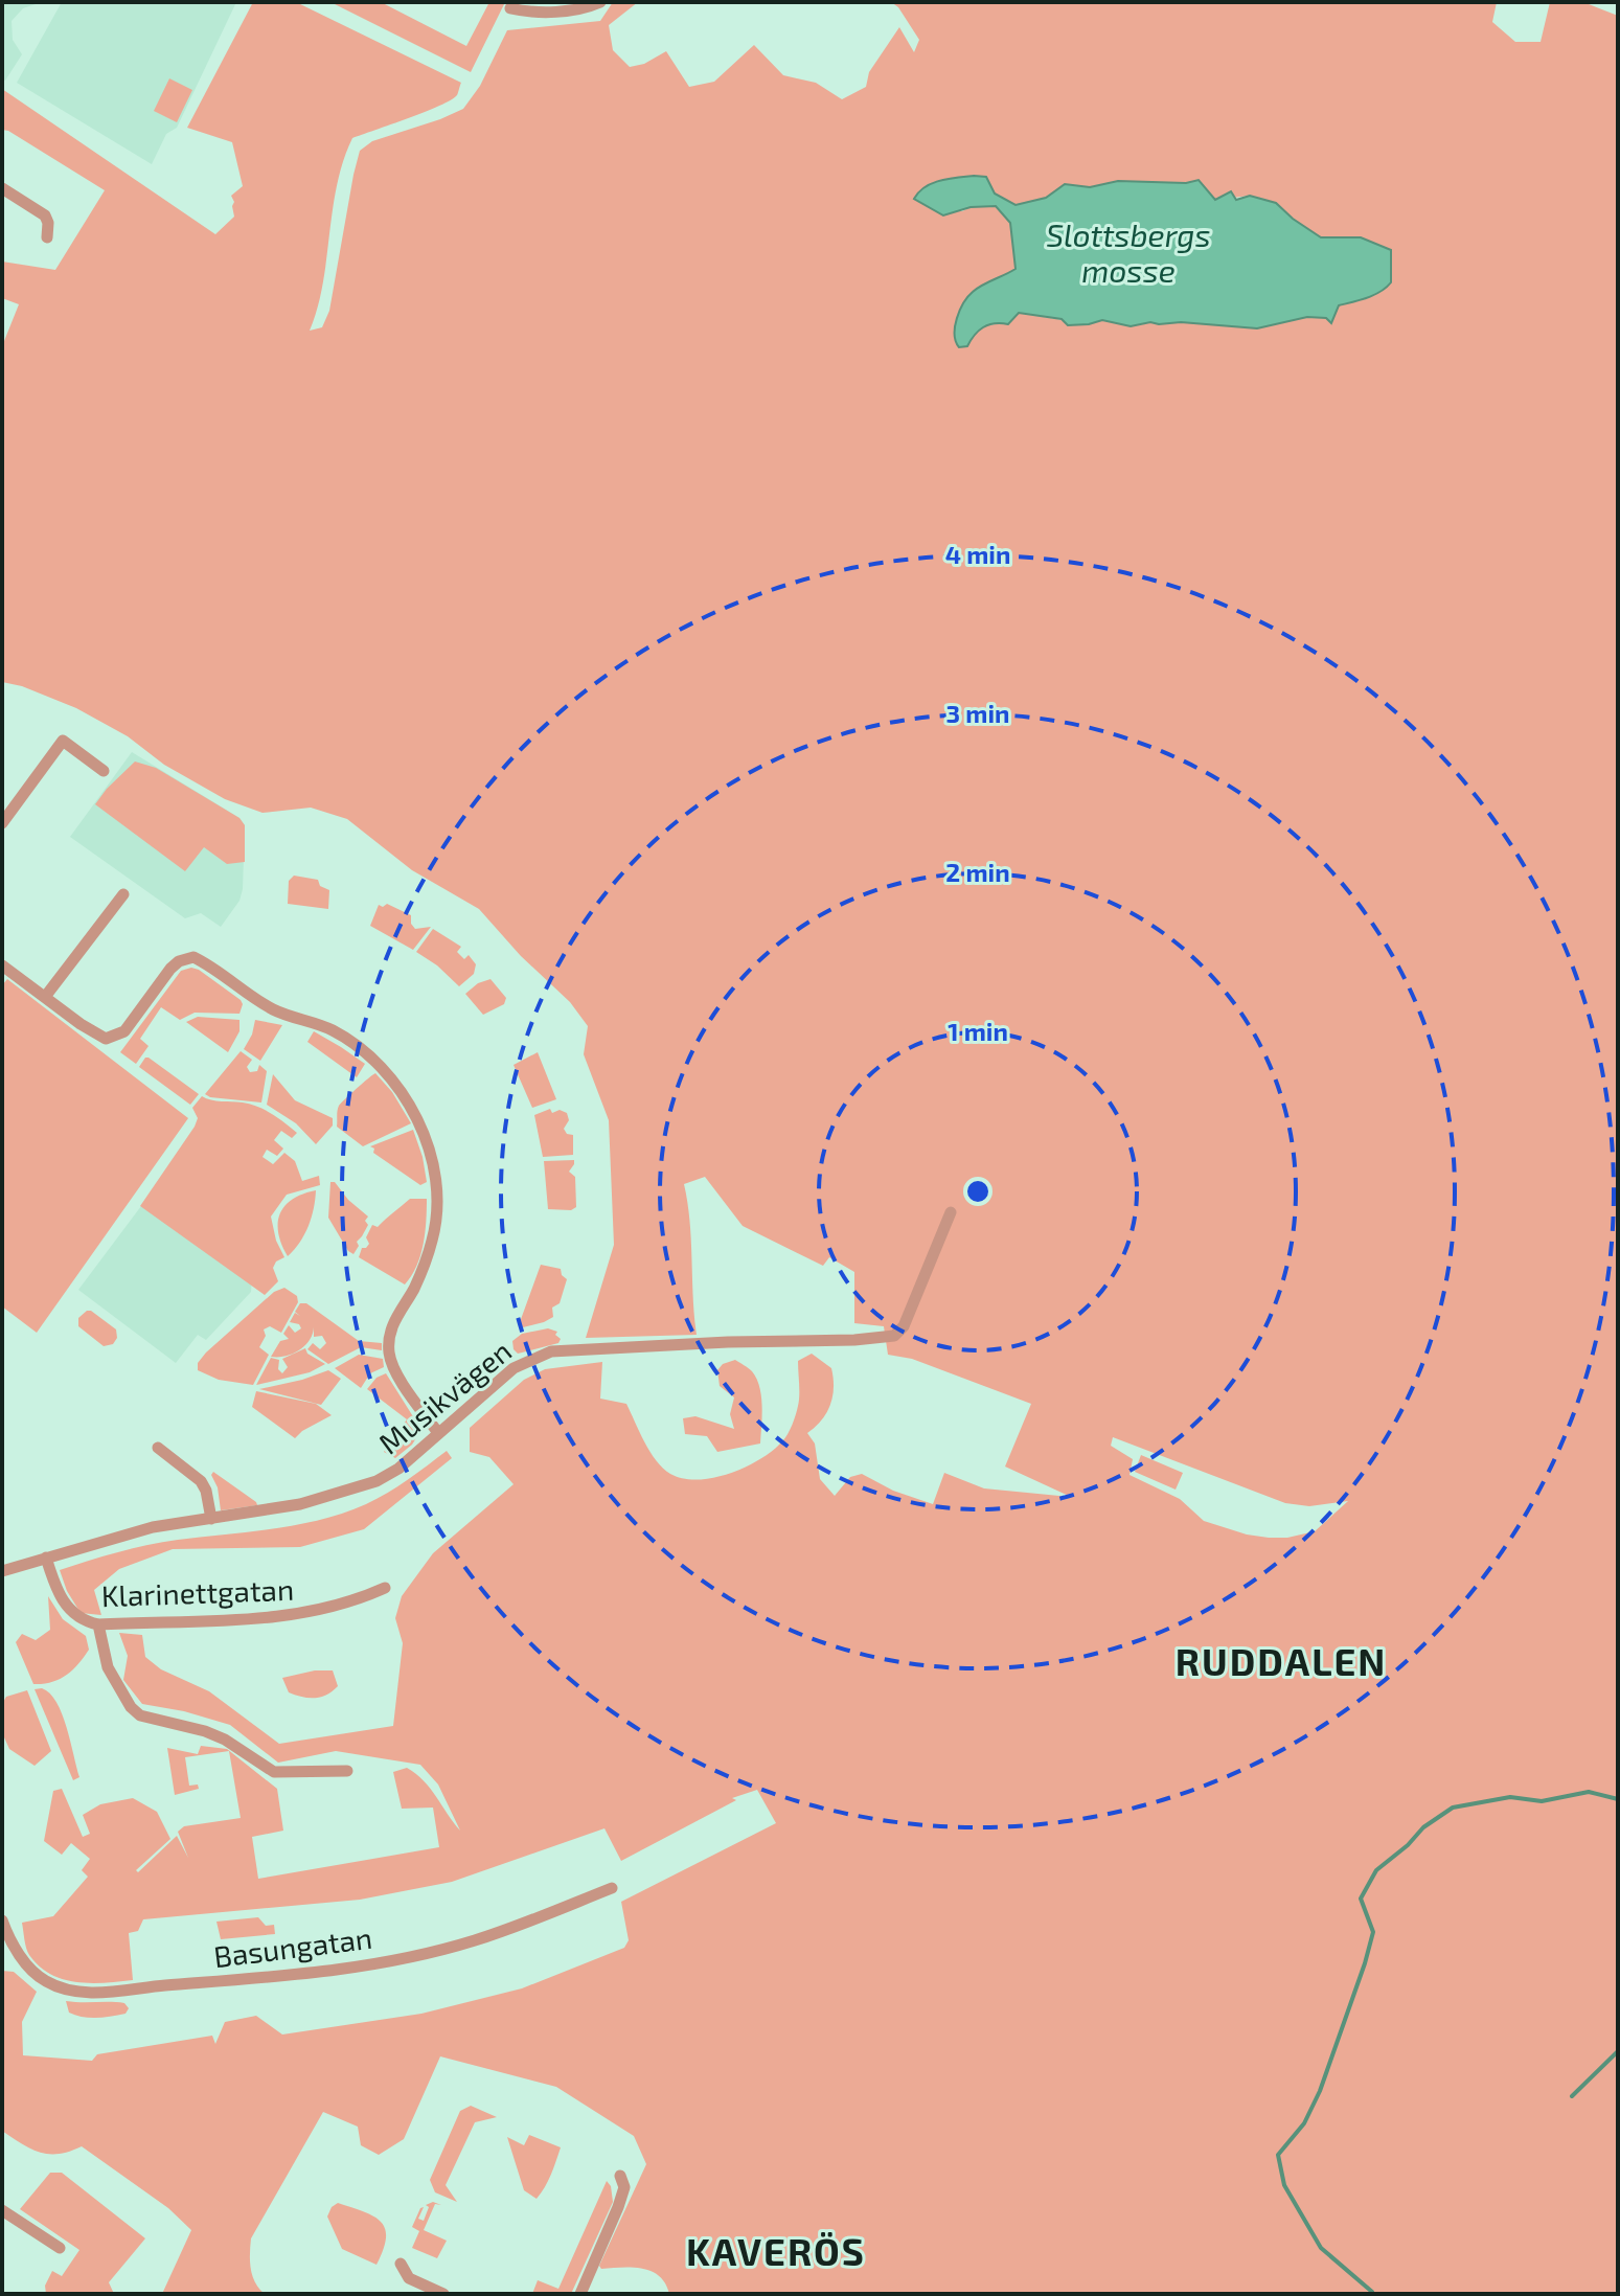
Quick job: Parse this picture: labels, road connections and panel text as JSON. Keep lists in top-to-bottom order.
{
  "streets": {
    "street": ["Musikvägen", "Klarinettgatan", "Basungatan"]
  },
  "crossings": [
    ["Musikvägen", "Klarinettgatan"]
  ],
  "districts": ["RUDDALEN", "KAVERÖS"],
  "water": ["Slottsbergs mosse"],
  "rings": [
    "4 min",
    "3 min",
    "2 min",
    "1 min"
  ]
}
